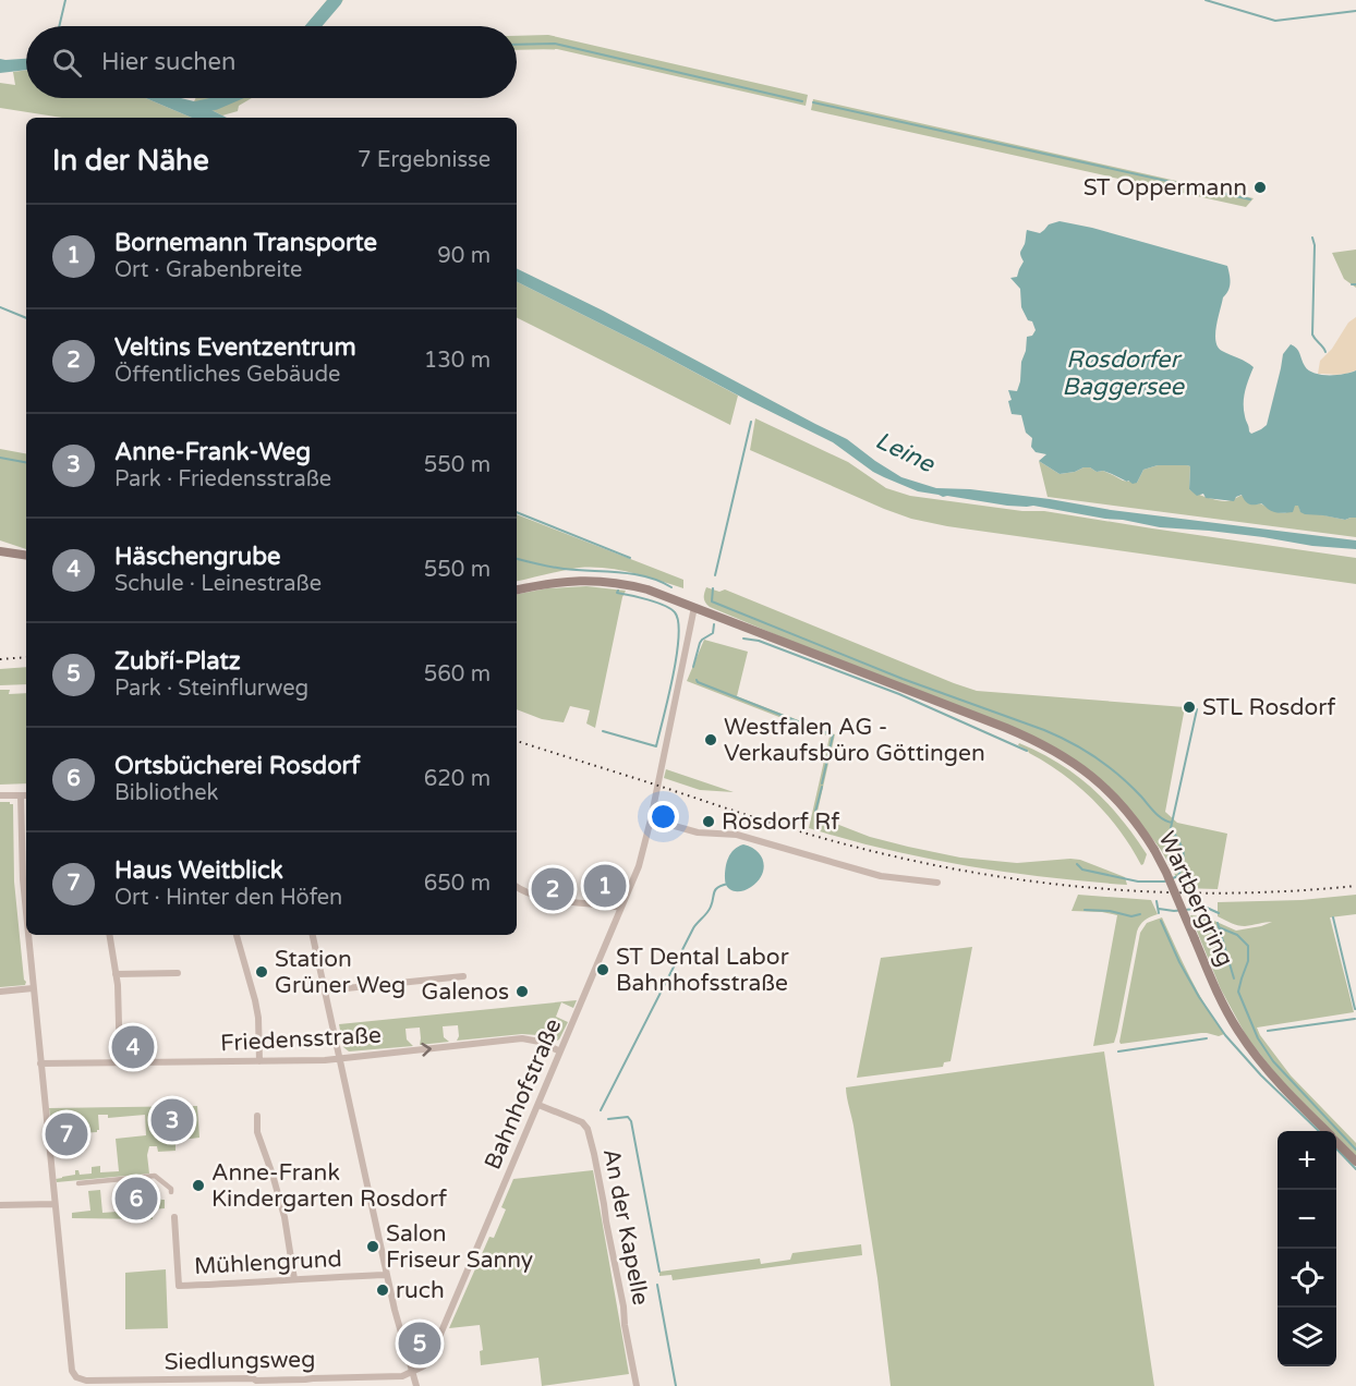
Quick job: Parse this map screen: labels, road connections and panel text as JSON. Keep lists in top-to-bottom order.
{
  "streets": {
    "main road": ["Wartbergring"],
    "street": [
      "Friedensstraße",
      "Bahnhofstraße",
      "An der Kapelle",
      "Mühlengrund",
      "Siedlungsweg"
    ]
  },
  "crossings": [
    ["Wartbergring", "Bahnhofstraße"],
    ["Friedensstraße", "Bahnhofstraße"],
    ["Bahnhofstraße", "An der Kapelle"],
    ["Bahnhofstraße", "Siedlungsweg"]
  ],
  "one_way": ["Friedensstraße"],
  "water": ["Rosdorfer Baggersee", "Leine"],
  "places": [
    "ST Oppermann",
    "STL Rosdorf",
    "Westfalen AG - Verkaufsbüro Göttingen",
    "Rosdorf Rf",
    "ST Dental Labor Bahnhofsstraße",
    "Station Grüner Weg",
    "Galenos",
    "Anne-Frank Kindergarten Rosdorf",
    "Salon Friseur Sanny",
    "ruch"
  ],
  "page": {
    "search": "Hier suchen",
    "heading": ["In der Nähe", "7 Ergebnisse"],
    "list": [
      {
        "mark": "1",
        "name": "Bornemann Transporte",
        "note": "Ort · Grabenbreite",
        "value": "90 m"
      },
      {
        "mark": "2",
        "name": "Veltins Eventzentrum",
        "note": "Öffentliches Gebäude",
        "value": "130 m"
      },
      {
        "mark": "3",
        "name": "Anne-Frank-Weg",
        "note": "Park · Friedensstraße",
        "value": "550 m"
      },
      {
        "mark": "4",
        "name": "Häschengrube",
        "note": "Schule · Leinestraße",
        "value": "550 m"
      },
      {
        "mark": "5",
        "name": "Zubří-Platz",
        "note": "Park · Steinflurweg",
        "value": "560 m"
      },
      {
        "mark": "6",
        "name": "Ortsbücherei Rosdorf",
        "note": "Bibliothek",
        "value": "620 m"
      },
      {
        "mark": "7",
        "name": "Haus Weitblick",
        "note": "Ort · Hinter den Höfen",
        "value": "650 m"
      }
    ],
    "pins": [
      "1",
      "2",
      "4",
      "3",
      "7",
      "6",
      "5"
    ],
    "map_buttons": ["+", "−"]
  }
}
